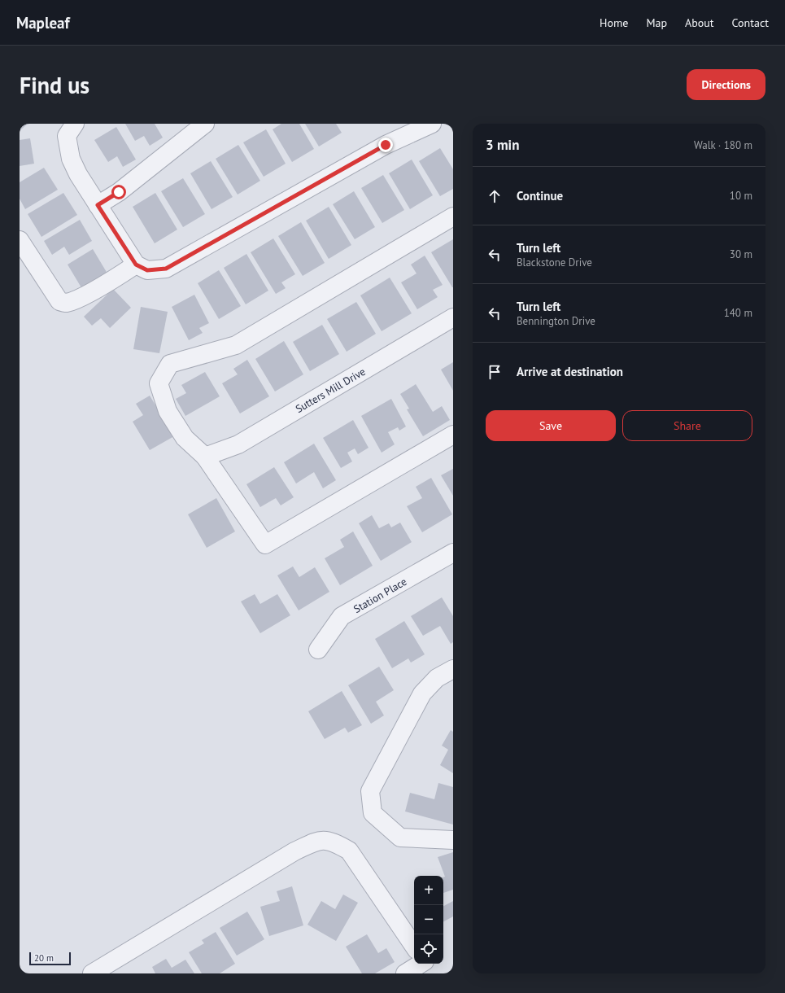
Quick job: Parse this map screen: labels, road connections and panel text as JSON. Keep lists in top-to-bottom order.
{
  "streets": {
    "street": ["Sutters Mill Drive", "Station Place"]
  },
  "scale_bar": "20 m",
  "page": {
    "header": "Mapleaf",
    "nav": [
      "Home",
      "Map",
      "About",
      "Contact"
    ],
    "buttons": [
      "Directions",
      ["Save", "Share"]
    ],
    "title": "Find us",
    "heading": ["3 min", "Walk · 180 m"],
    "list": [
      ["Continue", "10 m"],
      ["Turn left", "Blackstone Drive", "30 m"],
      ["Turn left", "Bennington Drive", "140 m"],
      "Arrive at destination"
    ],
    "map_buttons": ["+", "−"],
    "scale": "20 m"
  }
}
